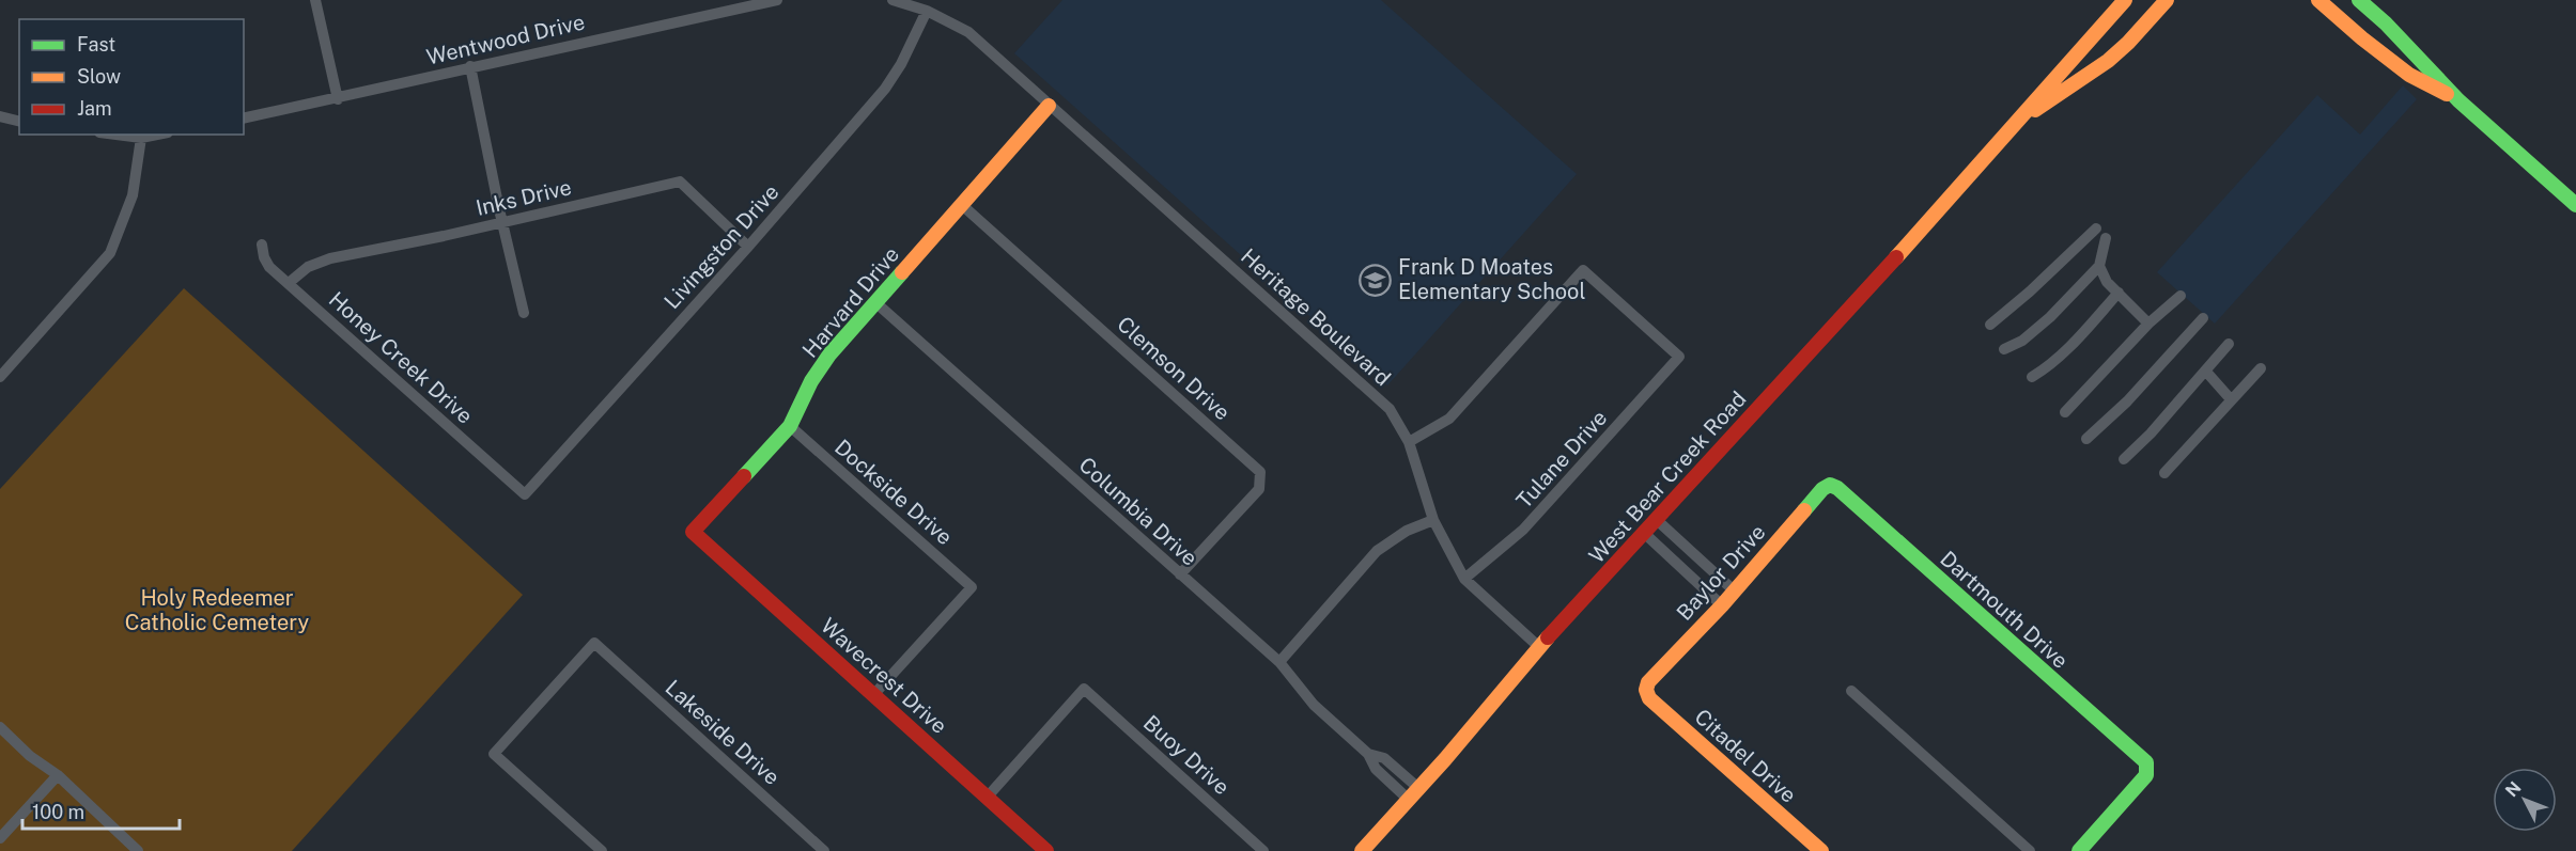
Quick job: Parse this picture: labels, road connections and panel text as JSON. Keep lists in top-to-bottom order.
{
  "streets": {
    "street": [
      "Wentwood Drive",
      "Inks Drive",
      "Livingston Drive",
      "Harvard Drive",
      "Heritage Boulevard",
      "Honey Creek Drive",
      "Clemson Drive",
      "Tulane Drive",
      "West Bear Creek Road",
      "Dockside Drive",
      "Columbia Drive",
      "Baylor Drive",
      "Dartmouth Drive",
      "Wavecrest Drive",
      "Lakeside Drive",
      "Buoy Drive",
      "Citadel Drive"
    ]
  },
  "crossings": [
    ["Inks Drive", "Livingston Drive"],
    ["Inks Drive", "Honey Creek Drive"],
    ["Livingston Drive", "Heritage Boulevard"],
    ["Livingston Drive", "Honey Creek Drive"],
    ["Harvard Drive", "Heritage Boulevard"],
    ["Harvard Drive", "Clemson Drive"],
    ["Harvard Drive", "Dockside Drive"],
    ["Harvard Drive", "Columbia Drive"],
    ["Harvard Drive", "Wavecrest Drive"],
    ["Heritage Boulevard", "Tulane Drive"],
    ["Heritage Boulevard", "West Bear Creek Road"],
    ["Clemson Drive", "Columbia Drive"],
    ["West Bear Creek Road", "Columbia Drive"],
    ["Dockside Drive", "Wavecrest Drive"],
    ["Baylor Drive", "Dartmouth Drive"],
    ["Baylor Drive", "Citadel Drive"],
    ["Wavecrest Drive", "Buoy Drive"]
  ],
  "parks": ["Holy Redeemer Catholic Cemetery"],
  "places": {
    "school or university": ["Frank D Moates Elementary School"]
  },
  "legend": ["Fast", "Slow", "Jam"],
  "scale_bar": "100 m",
  "north": "top left"
}
